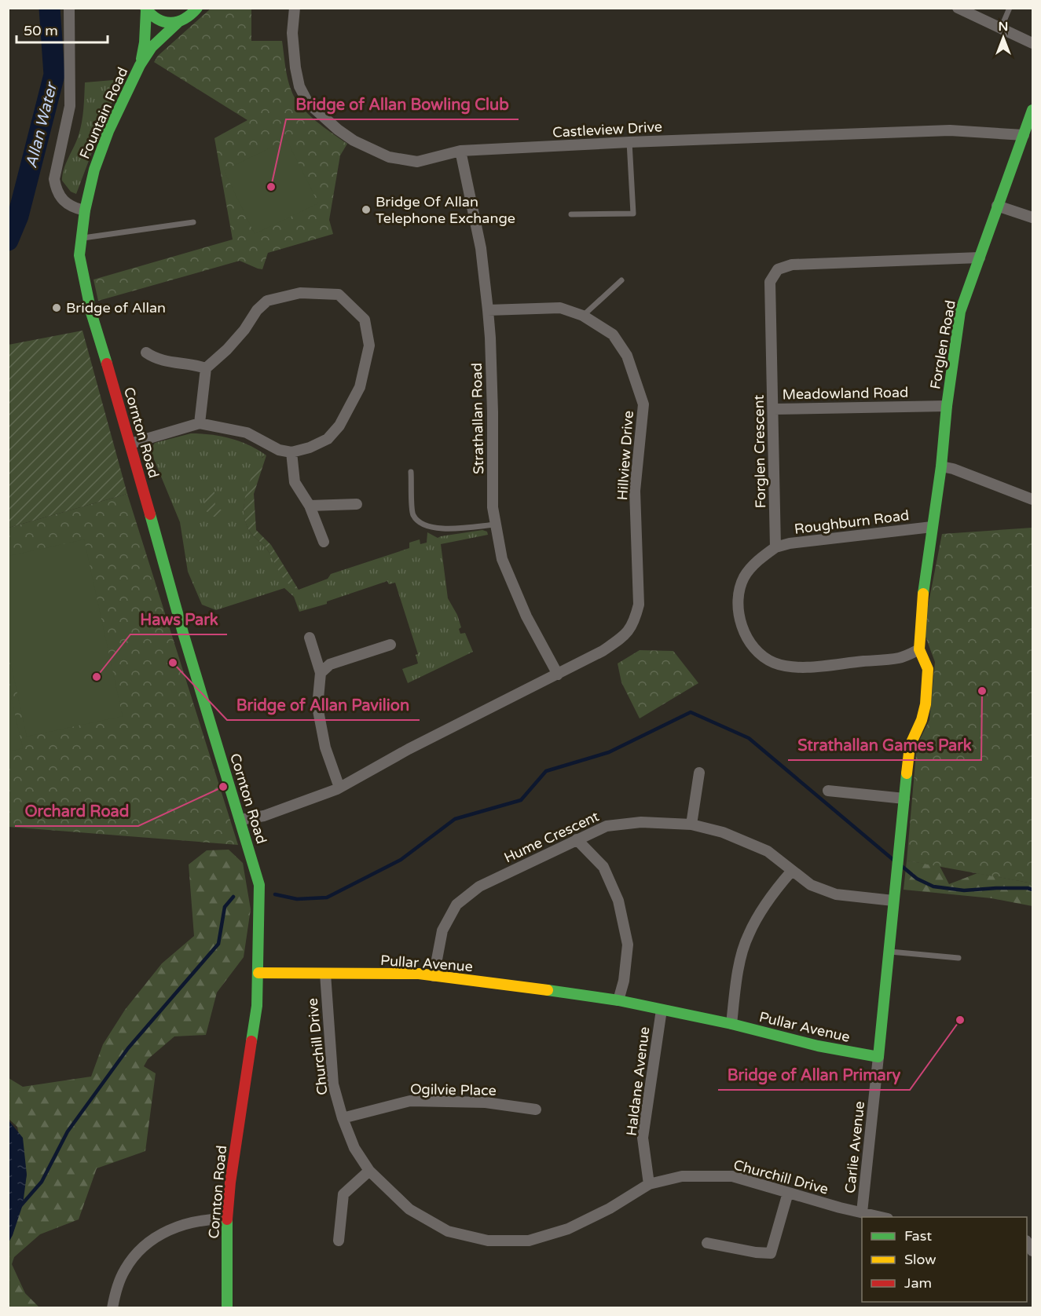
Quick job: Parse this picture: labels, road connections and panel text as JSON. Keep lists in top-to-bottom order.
{
  "streets": {
    "street": [
      "Fountain Road",
      "Castleview Drive",
      "Forglen Road",
      "Meadowland Road",
      "Strathallan Road",
      "Cornton Road",
      "Forglen Crescent",
      "Hillview Drive",
      "Roughburn Road",
      "Hume Crescent",
      "Pullar Avenue",
      "Churchill Drive",
      "Haldane Avenue",
      "Ogilvie Place",
      "Carlie Avenue"
    ]
  },
  "crossings": [
    ["Fountain Road", "Cornton Road"],
    ["Castleview Drive", "Forglen Road"],
    ["Castleview Drive", "Strathallan Road"],
    ["Forglen Road", "Meadowland Road"],
    ["Forglen Road", "Forglen Crescent"],
    ["Forglen Road", "Roughburn Road"],
    ["Meadowland Road", "Forglen Crescent"],
    ["Strathallan Road", "Hillview Drive"],
    ["Cornton Road", "Hillview Drive"],
    ["Cornton Road", "Pullar Avenue"],
    ["Forglen Crescent", "Roughburn Road"],
    ["Hume Crescent", "Pullar Avenue"],
    ["Pullar Avenue", "Churchill Drive"],
    ["Pullar Avenue", "Haldane Avenue"],
    ["Pullar Avenue", "Carlie Avenue"],
    ["Churchill Drive", "Haldane Avenue"],
    ["Churchill Drive", "Ogilvie Place"],
    ["Churchill Drive", "Carlie Avenue"]
  ],
  "water": ["Allan Water"],
  "places": [
    "Bridge of Allan Bowling Club",
    "Bridge Of Allan Telephone Exchange",
    "Bridge of Allan",
    "Bridge of Allan Pavilion",
    "Haws Park",
    "Strathallan Games Park",
    "Orchard Road",
    "Bridge of Allan Primary"
  ],
  "legend": ["Fast", "Slow", "Jam"],
  "scale_bar": "50 m",
  "north": "top"
}
